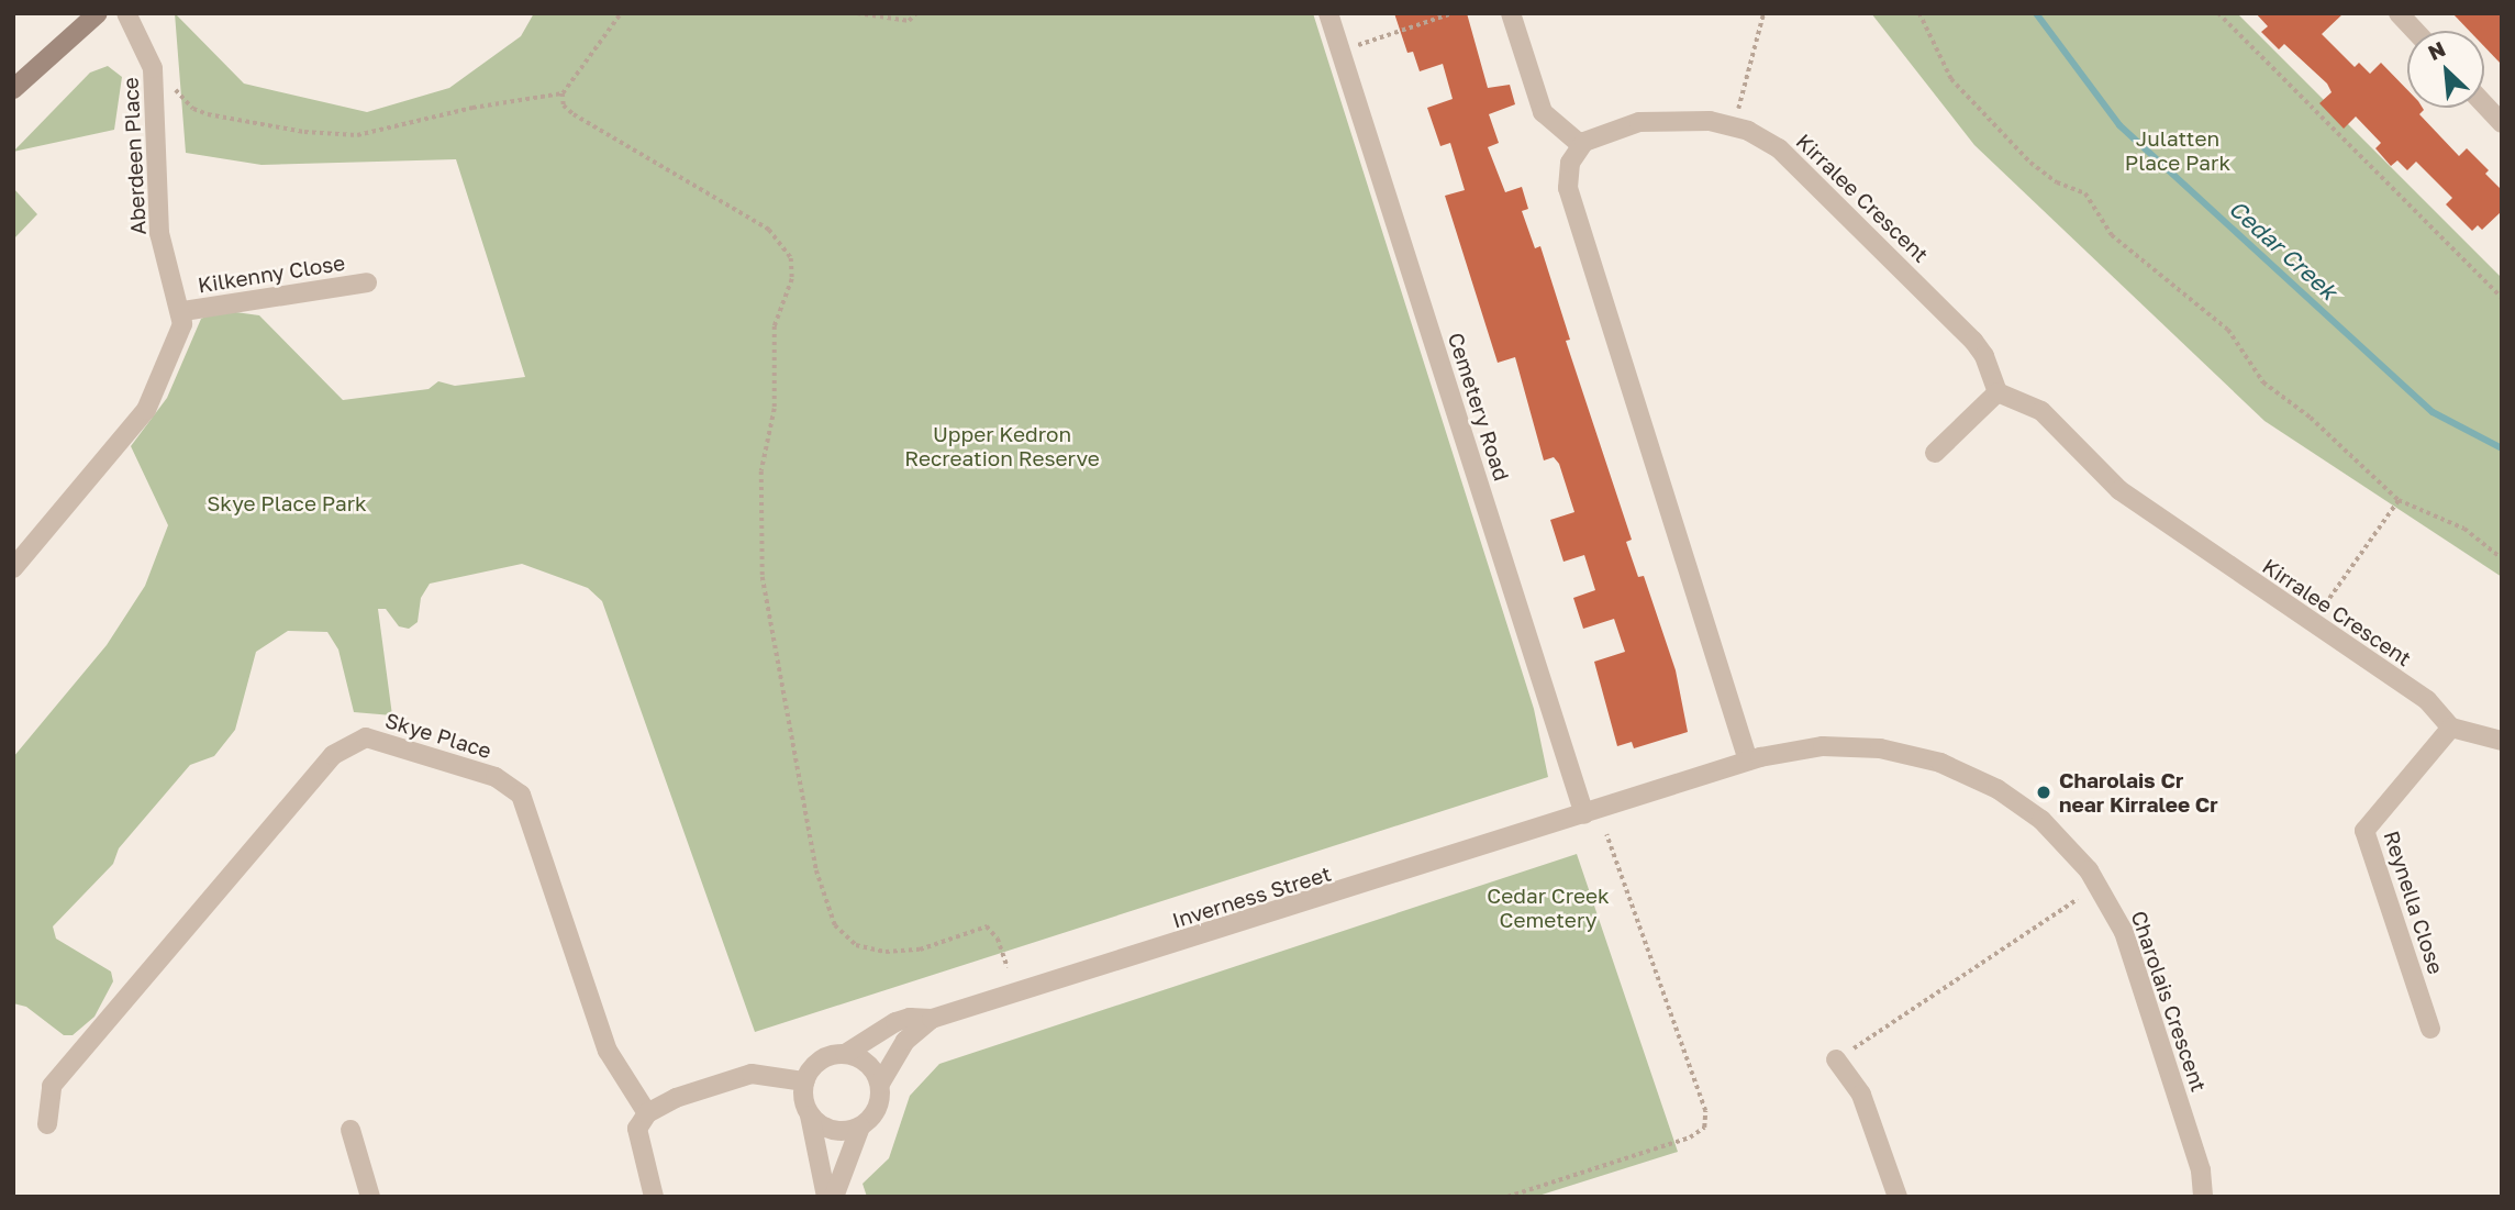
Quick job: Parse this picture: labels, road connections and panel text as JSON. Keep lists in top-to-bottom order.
{
  "streets": {
    "street": [
      "Aberdeen Place",
      "Kirralee Crescent",
      "Kilkenny Close",
      "Cemetery Road",
      "Skye Place",
      "Inverness Street",
      "Reynella Close",
      "Charolais Crescent"
    ]
  },
  "crossings": [
    ["Aberdeen Place", "Kilkenny Close"],
    ["Kirralee Crescent", "Reynella Close"],
    ["Cemetery Road", "Inverness Street"],
    ["Cemetery Road", "Charolais Crescent"],
    ["Inverness Street", "Charolais Crescent"]
  ],
  "water": ["Cedar Creek"],
  "parks": [
    "Julatten Place Park",
    "Upper Kedron Recreation Reserve",
    "Skye Place Park",
    "Cedar Creek Cemetery"
  ],
  "places": ["Charolais Cr near Kirralee Cr"],
  "north": "top left"
}
